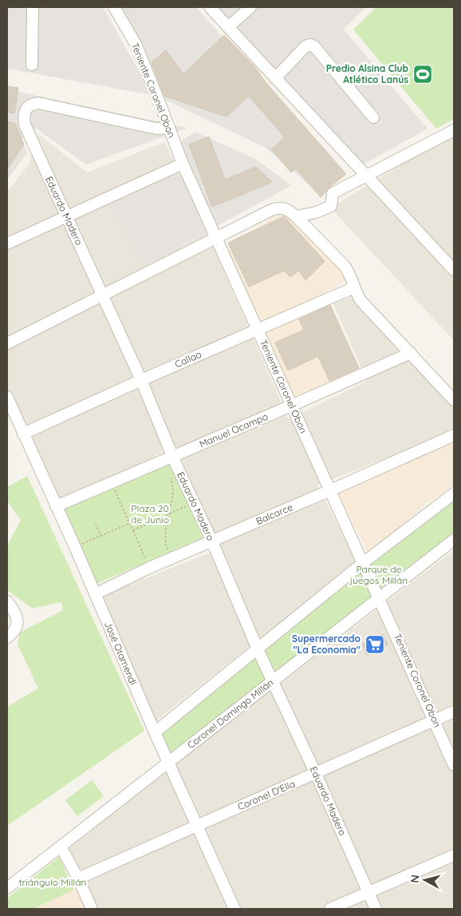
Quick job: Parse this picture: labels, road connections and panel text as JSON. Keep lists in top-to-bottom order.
{
  "streets": {
    "street": [
      "Teniente Coronel Obon",
      "Eduardo Madero",
      "Callao",
      "Manuel Ocampo",
      "Balcarce",
      "José Otamendi",
      "Coronel Domingo Millán",
      "Coronel D'Elía"
    ]
  },
  "crossings": [
    ["Teniente Coronel Obon", "Eduardo Madero"],
    ["Teniente Coronel Obon", "Callao"],
    ["Teniente Coronel Obon", "Manuel Ocampo"],
    ["Teniente Coronel Obon", "Balcarce"],
    ["Teniente Coronel Obon", "Coronel Domingo Millán"],
    ["Teniente Coronel Obon", "Coronel D'Elía"],
    ["Eduardo Madero", "Callao"],
    ["Eduardo Madero", "Manuel Ocampo"],
    ["Eduardo Madero", "Balcarce"],
    ["Eduardo Madero", "Coronel Domingo Millán"],
    ["Eduardo Madero", "Coronel D'Elía"],
    ["Callao", "José Otamendi"],
    ["Manuel Ocampo", "José Otamendi"],
    ["Balcarce", "José Otamendi"],
    ["José Otamendi", "Coronel Domingo Millán"],
    ["José Otamendi", "Coronel D'Elía"]
  ],
  "parks": ["Plaza 20 de Junio", "Parque de juegos Millán", "triángulo Millán"],
  "places": {
    "sports": ["Predio Alsina Club Atlético Lanús"],
    "supermarket": ["Supermercado \"La Economia\""]
  },
  "north": "left"
}
